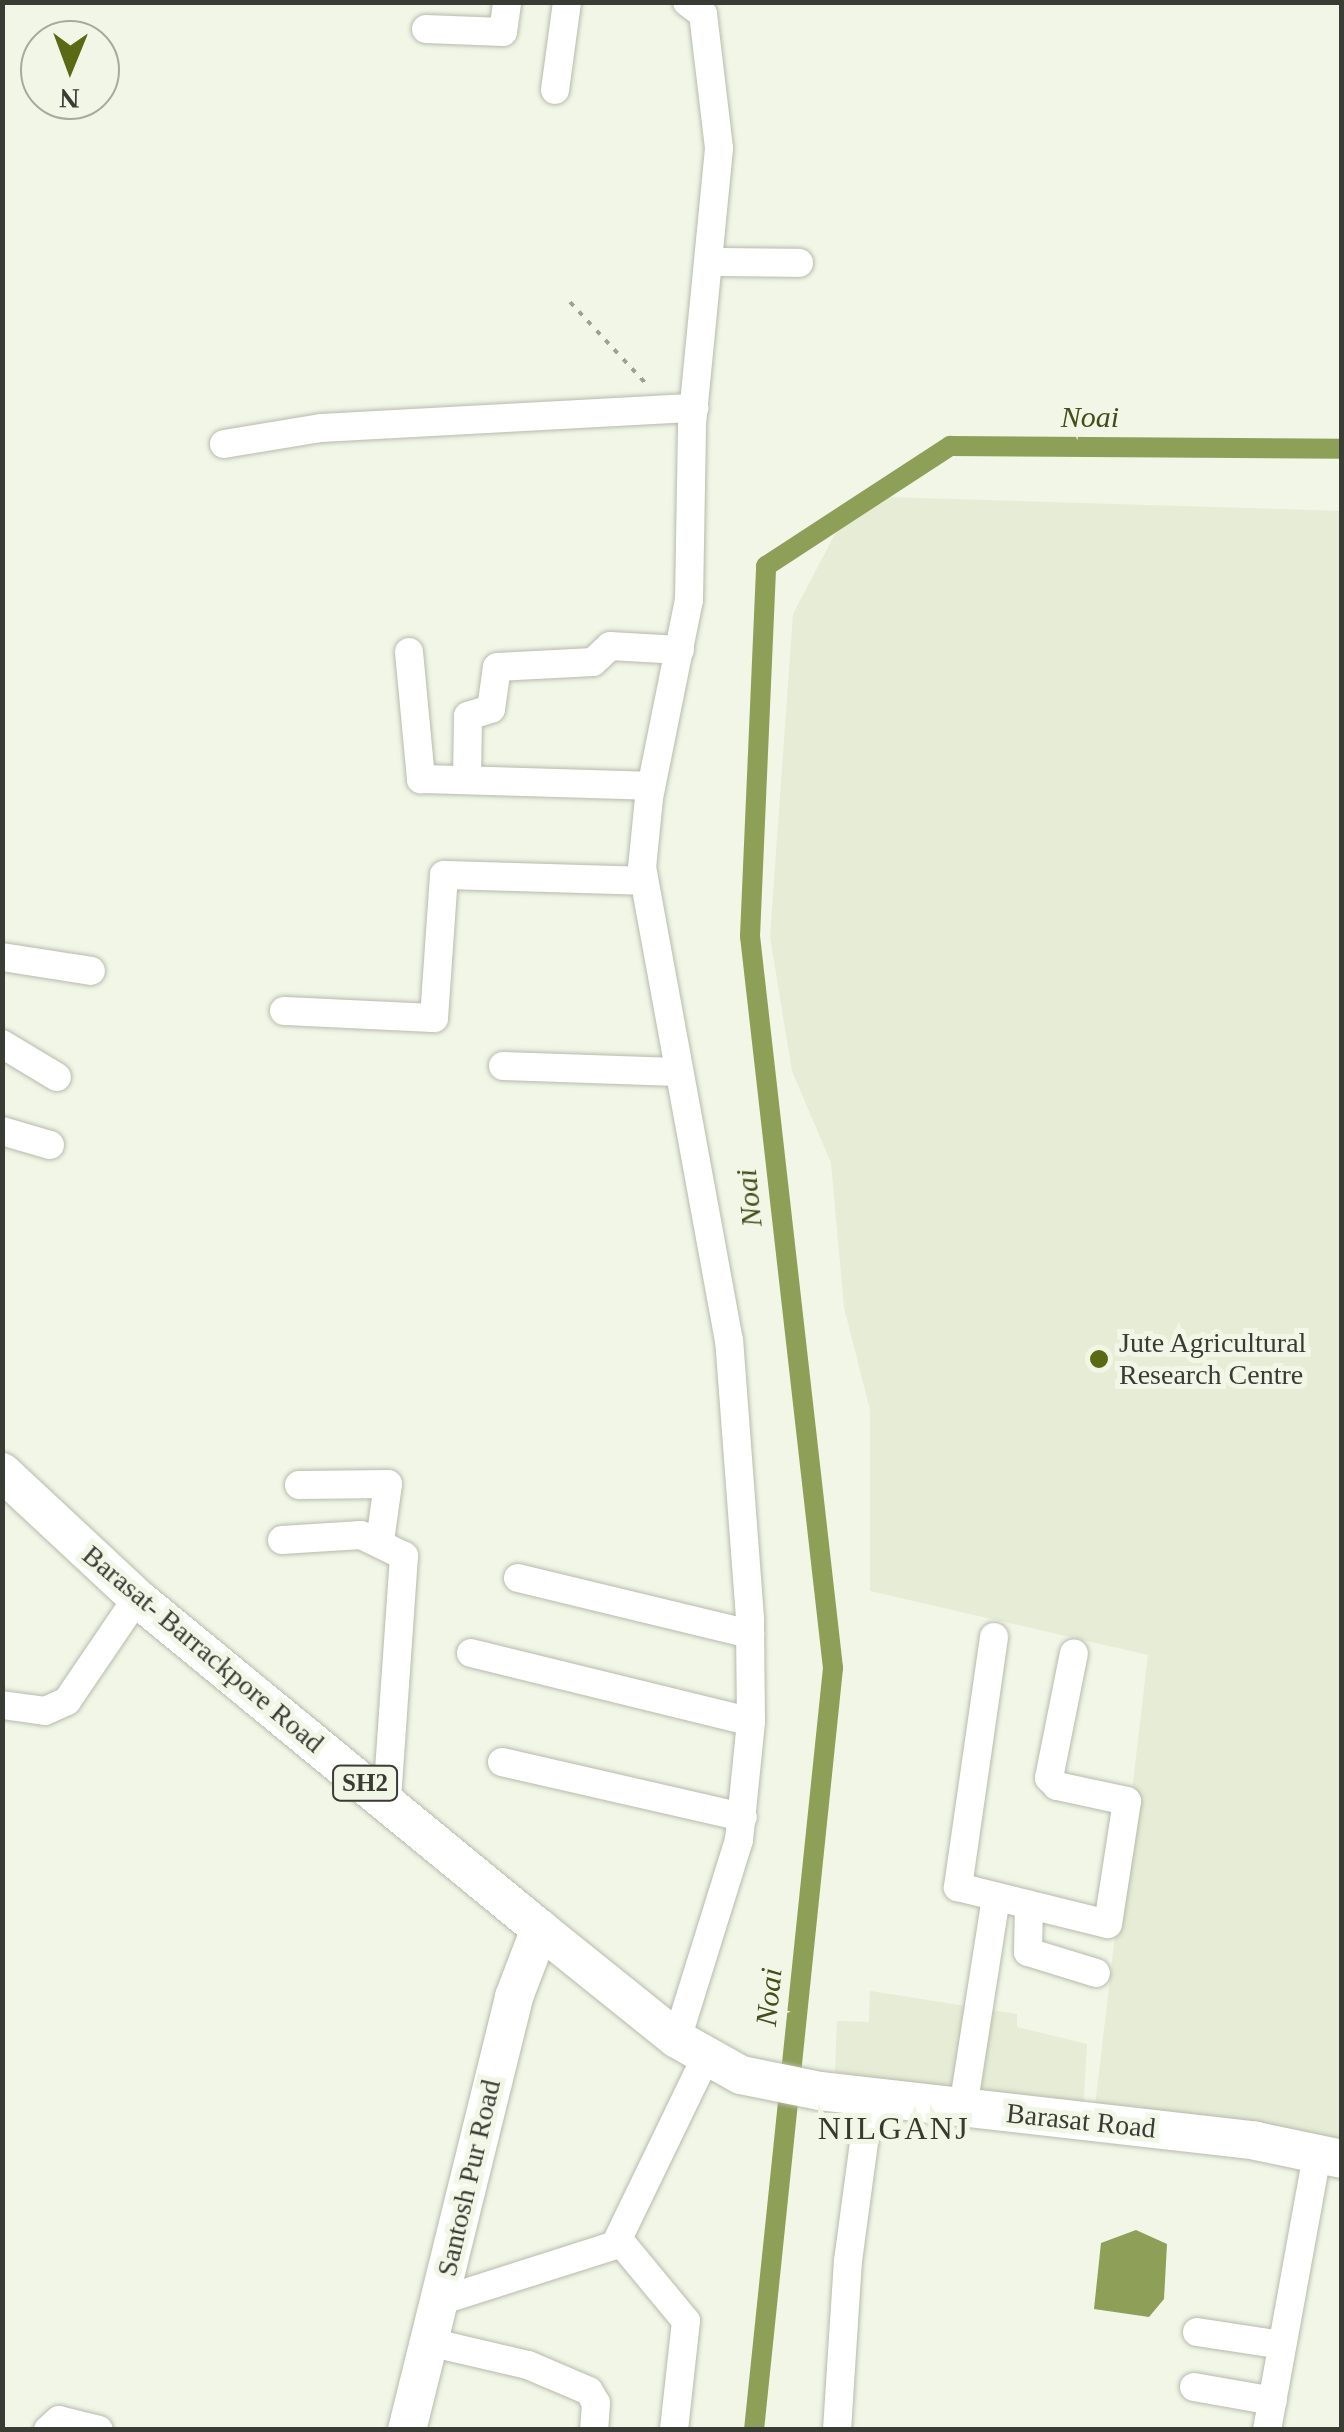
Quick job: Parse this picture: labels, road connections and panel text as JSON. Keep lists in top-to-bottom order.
{
  "streets": {
    "main road": [
      "Barasat- Barrackpore Road",
      "SH2",
      "Barasat Road",
      "Santosh Pur Road"
    ]
  },
  "crossings": [
    ["Barasat- Barrackpore Road", "Barasat Road"],
    ["Barasat- Barrackpore Road", "Santosh Pur Road"]
  ],
  "districts": ["NILGANJ"],
  "water": ["Noai"],
  "places": ["Jute Agricultural Research Centre"],
  "north": "bottom"
}
